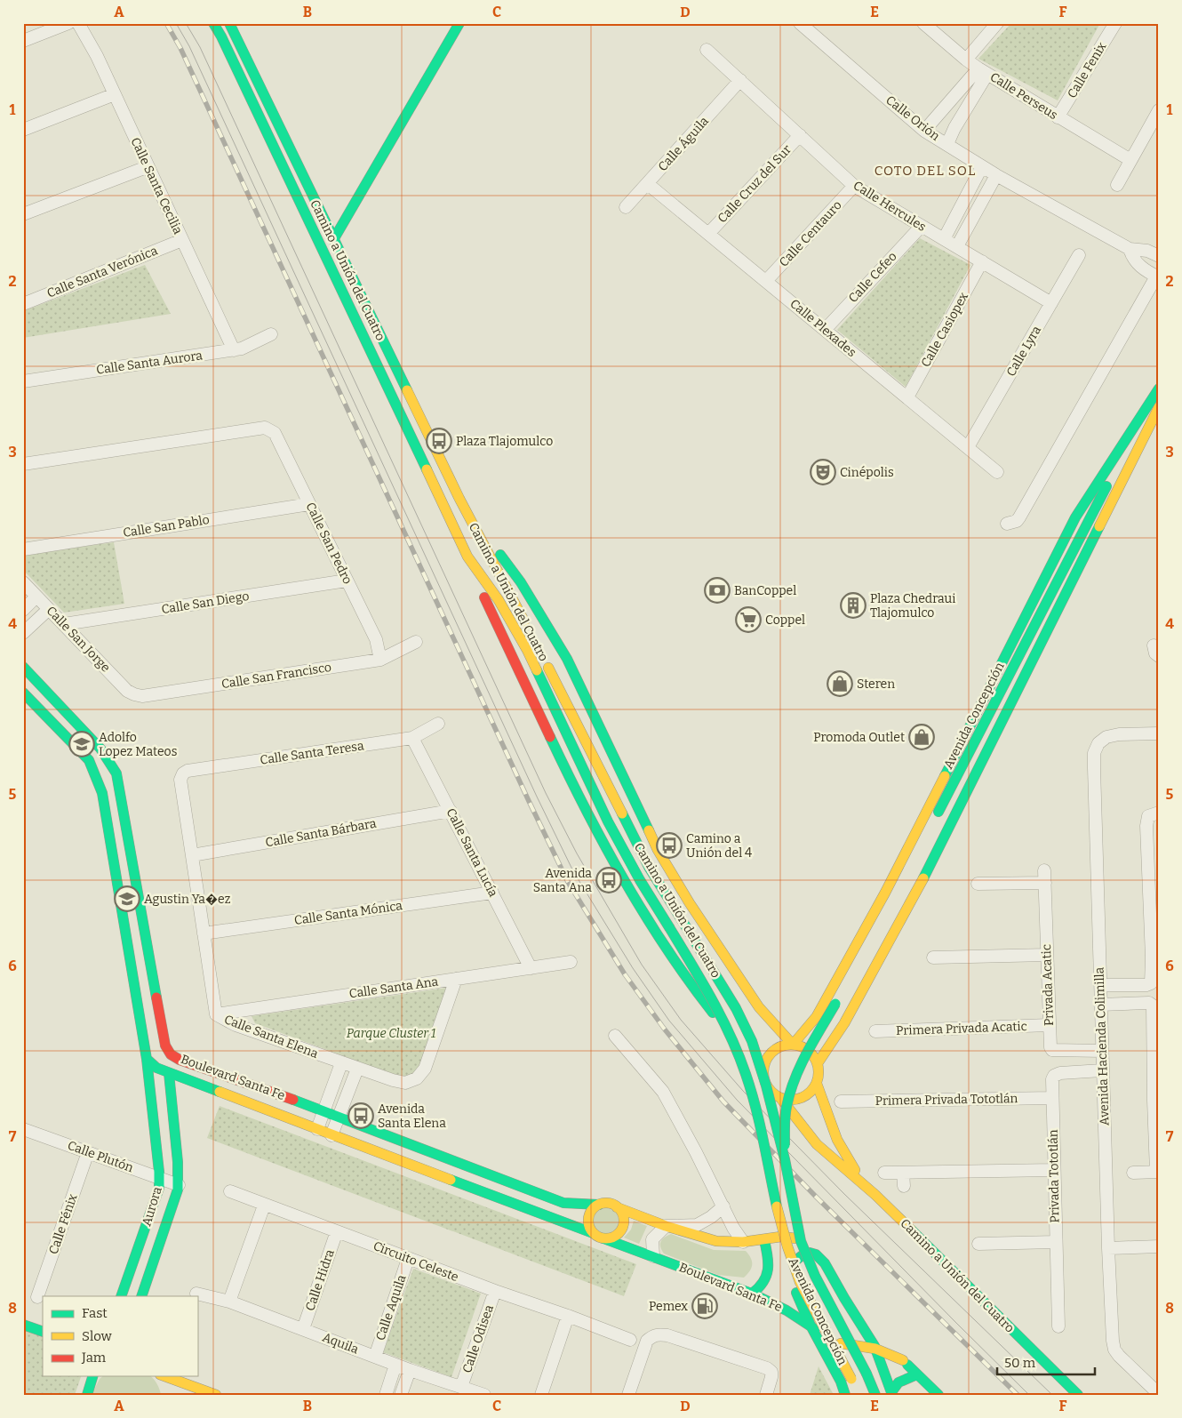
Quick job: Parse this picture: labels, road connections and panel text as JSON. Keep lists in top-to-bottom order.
{
  "streets": {
    "main road": [
      "Camino a Unión del Cuatro",
      "Avenida Concepción",
      "Boulevard Santa Fe",
      "Aurora"
    ],
    "street": [
      "Calle Fenix",
      "Calle Perseus",
      "Calle Orión",
      "Calle Águila",
      "Calle Cruz del Sur",
      "Calle Santa Cecilia",
      "Calle Hercules",
      "Calle Centauro",
      "Calle Santa Verónica",
      "Calle Cefeo",
      "Calle Plexades",
      "Calle Casiopex",
      "Calle Lyra",
      "Calle Santa Aurora",
      "Calle San Pablo",
      "Calle San Pedro",
      "Calle San Diego",
      "Calle San Jorge",
      "Calle San Francisco",
      "Calle Santa Teresa",
      "Calle Santa Bárbara",
      "Calle Santa Lucía",
      "Calle Santa Mónica",
      "Privada Acatic",
      "Calle Santa Ana",
      "Primera Privada Acatic",
      "Calle Santa Elena",
      "Avenida Hacienda Colimilla",
      "Primera Privada Tototlán",
      "Calle Plutón",
      "Privada Tototlán",
      "Calle Fénix",
      "Circuito Celeste",
      "Calle Hidra",
      "Calle Aquila",
      "Calle Odisea",
      "Aquila"
    ]
  },
  "crossings": [
    ["Calle Fenix", "Calle Perseus"],
    ["Calle Águila", "Calle Hercules"],
    ["Calle Águila", "Calle Plexades"],
    ["Calle Cruz del Sur", "Calle Hercules"],
    ["Calle Cruz del Sur", "Calle Plexades"],
    ["Calle Santa Cecilia", "Calle Santa Verónica"],
    ["Calle Santa Cecilia", "Calle Santa Aurora"],
    ["Calle Hercules", "Calle Centauro"],
    ["Calle Hercules", "Calle Cefeo"],
    ["Calle Hercules", "Calle Casiopex"],
    ["Calle Hercules", "Calle Lyra"],
    ["Calle Centauro", "Calle Plexades"],
    ["Camino a Unión del Cuatro", "Avenida Concepción"],
    ["Calle Cefeo", "Calle Plexades"],
    ["Calle Plexades", "Calle Casiopex"],
    ["Calle Plexades", "Calle Lyra"],
    ["Calle San Pablo", "Calle San Pedro"],
    ["Calle San Pedro", "Calle San Diego"],
    ["Calle San Pedro", "Calle San Francisco"],
    ["Calle San Diego", "Calle San Jorge"],
    ["Calle San Jorge", "Calle San Francisco"],
    ["Calle Santa Teresa", "Calle Santa Lucía"],
    ["Calle Santa Teresa", "Calle Santa Elena"],
    ["Calle Santa Bárbara", "Calle Santa Lucía"],
    ["Calle Santa Bárbara", "Calle Santa Elena"],
    ["Calle Santa Lucía", "Calle Santa Mónica"],
    ["Calle Santa Lucía", "Calle Santa Ana"],
    ["Calle Santa Mónica", "Calle Santa Elena"],
    ["Privada Acatic", "Primera Privada Acatic"],
    ["Privada Acatic", "Avenida Hacienda Colimilla"],
    ["Calle Santa Ana", "Calle Santa Elena"],
    ["Avenida Hacienda Colimilla", "Privada Tototlán"],
    ["Boulevard Santa Fe", "Aurora"],
    ["Primera Privada Tototlán", "Privada Tototlán"],
    ["Calle Plutón", "Aurora"],
    ["Calle Plutón", "Calle Fénix"],
    ["Circuito Celeste", "Calle Hidra"],
    ["Circuito Celeste", "Calle Aquila"],
    ["Circuito Celeste", "Calle Odisea"],
    ["Calle Hidra", "Aquila"],
    ["Calle Aquila", "Aquila"],
    ["Calle Odisea", "Aquila"]
  ],
  "districts": ["COTO DEL SOL"],
  "parks": ["Parque Cluster 1"],
  "places": {
    "bus stop": [
      "Plaza Tlajomulco",
      "Camino a Unión del 4",
      "Avenida Santa Ana",
      "Avenida Santa Elena"
    ],
    "theatre": ["Cinépolis"],
    "bank": ["BanCoppel"],
    "building": ["Plaza Chedraui Tlajomulco"],
    "supermarket": ["Coppel"],
    "shop": ["Steren", "Promoda Outlet"],
    "school or university": ["Adolfo Lopez Mateos", "Agustin Ya�ez"],
    "fuel station": ["Pemex"]
  },
  "legend": ["Fast", "Slow", "Jam"],
  "scale_bar": "50 m",
  "grid": {
    "columns": [
      "A",
      "B",
      "C",
      "D",
      "E",
      "F"
    ],
    "rows": [
      "1",
      "2",
      "3",
      "4",
      "5",
      "6",
      "7",
      "8"
    ]
  }
}
